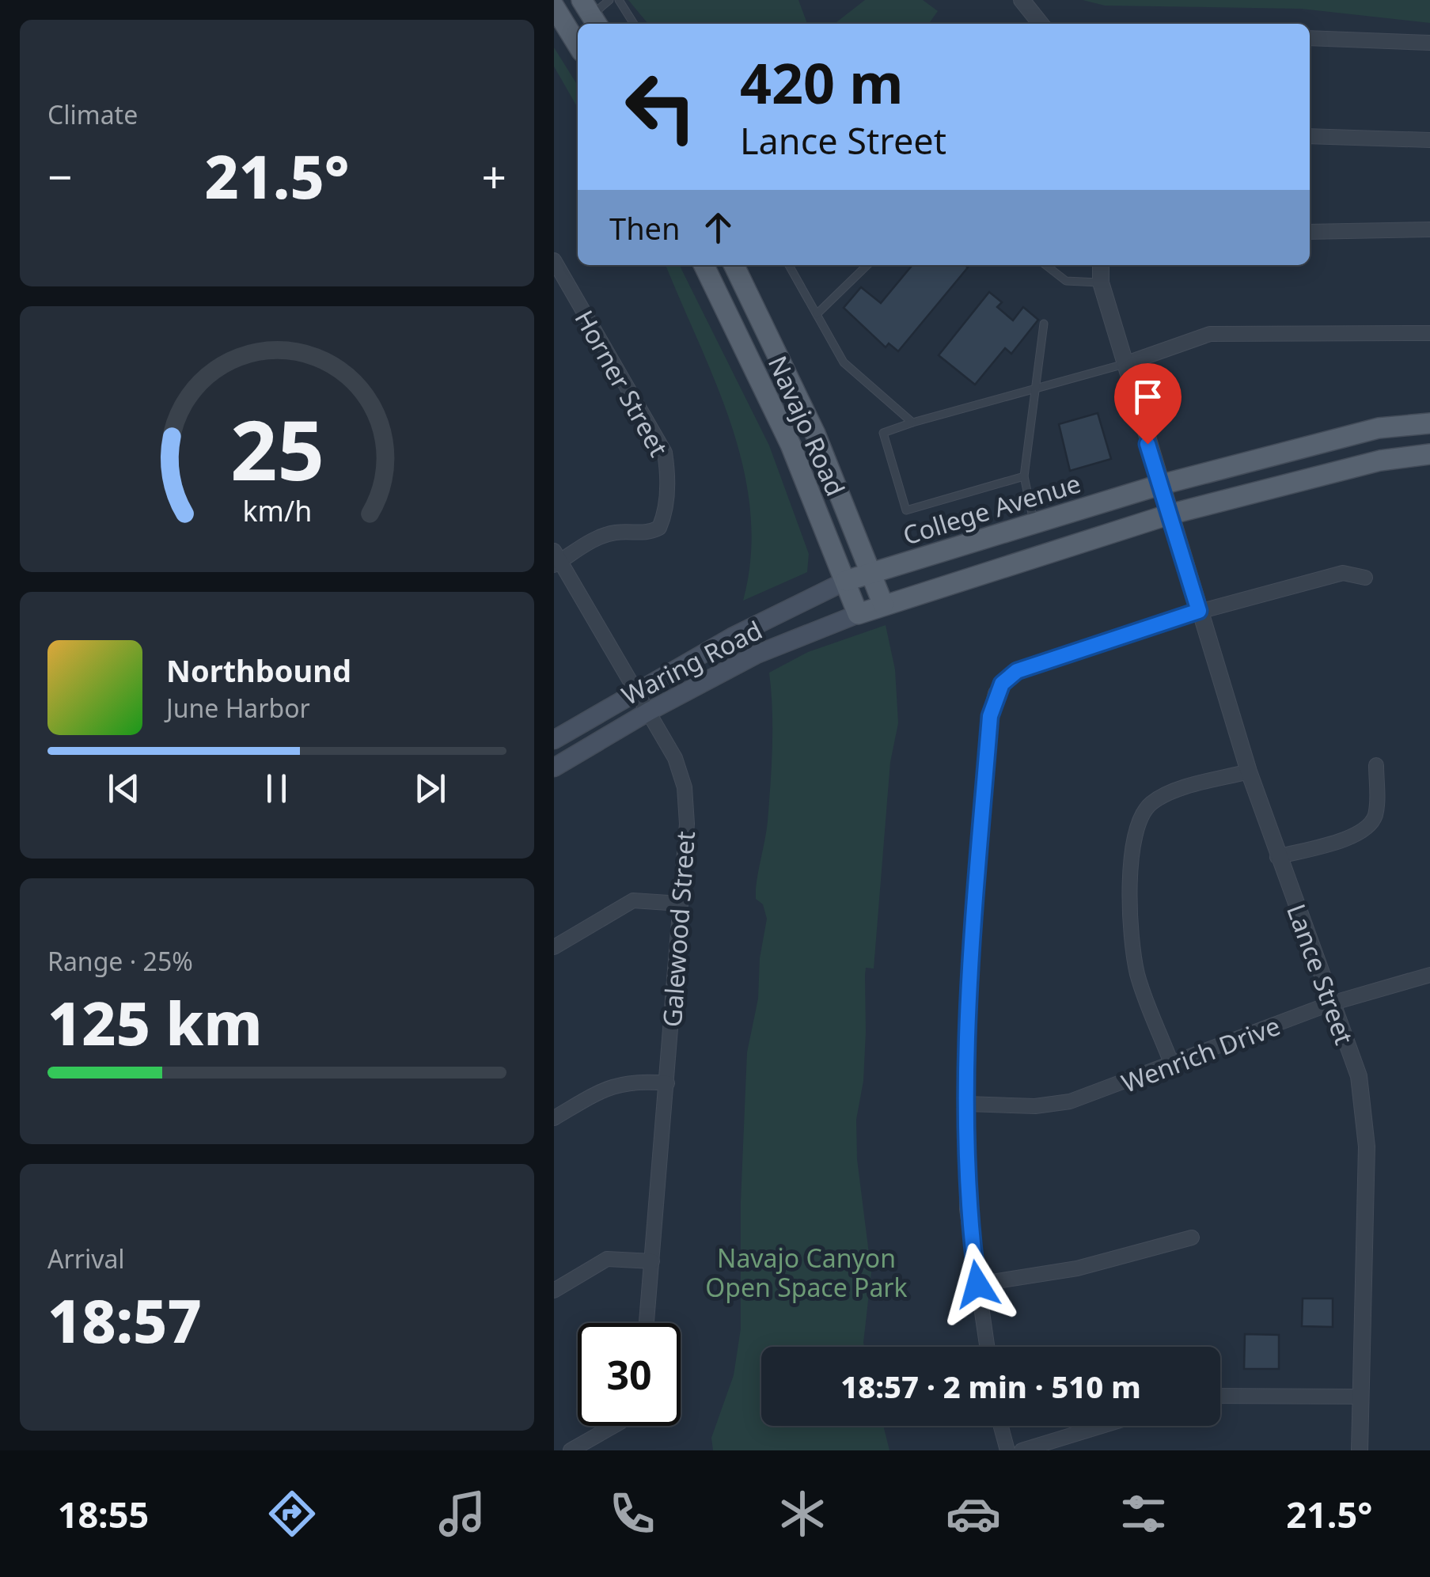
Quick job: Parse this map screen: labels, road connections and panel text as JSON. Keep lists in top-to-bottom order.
{
  "streets": {
    "main road": ["Navajo Road", "College Avenue", "Waring Road"],
    "street": [
      "Horner Street",
      "Galewood Street",
      "Lance Street",
      "Wenrich Drive"
    ]
  },
  "crossings": [
    ["Horner Street", "Galewood Street"],
    ["Navajo Road", "College Avenue"],
    ["Navajo Road", "Waring Road"],
    ["College Avenue", "Waring Road"],
    ["College Avenue", "Lance Street"],
    ["Waring Road", "Galewood Street"],
    ["Lance Street", "Wenrich Drive"]
  ],
  "parks": ["Navajo Canyon Open Space Park"],
  "page": {
    "tile": [
      "Climate",
      ["Range · 25%", "125 km"],
      ["Arrival", "18:57"]
    ],
    "turn": ["420 m", "Lance Street"],
    "heat": ["−", "21.5°", "+"],
    "then": "Then",
    "song": ["Northbound", "June Harbor"],
    "limit": "30",
    "trip": "18:57 · 2 min · 510 m",
    "tabs": ["18:55", "21.5°"],
    "gauge": ["25", "km/h"]
  }
}
